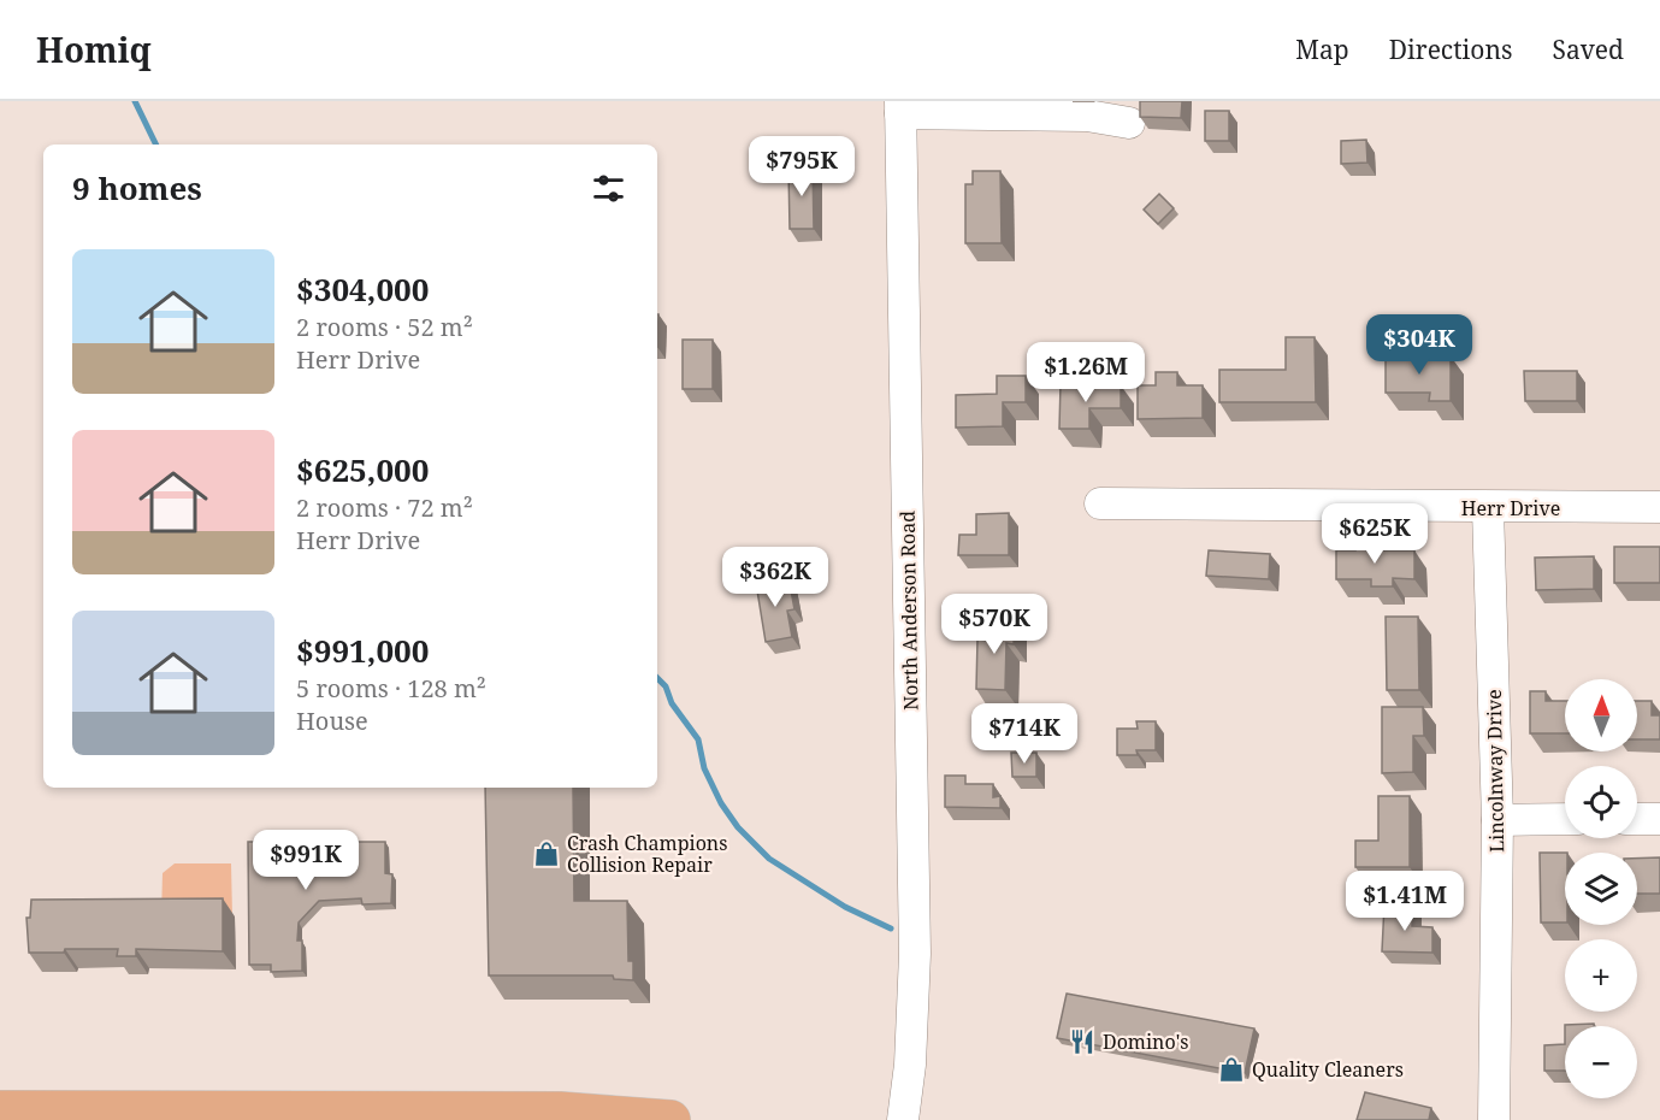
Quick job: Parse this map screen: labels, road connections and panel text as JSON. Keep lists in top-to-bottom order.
{
  "streets": {
    "street": ["Herr Drive", "North Anderson Road", "Lincolnway Drive"]
  },
  "crossings": [
    ["Herr Drive", "Lincolnway Drive"]
  ],
  "places": {
    "shop": ["Crash Champions Collision Repair", "Quality Cleaners"],
    "restaurant": ["Domino's"]
  },
  "north": "top",
  "page": {
    "header": "Homiq",
    "nav": ["Map", "Directions", "Saved"],
    "price": [
      "$795K",
      "$304K",
      "$1.26M",
      "$625K",
      "$362K",
      "$570K",
      "$714K",
      "$991K",
      "$1.41M"
    ],
    "heading": "9 homes",
    "list": [
      {
        "name": "$304,000",
        "note": "2 rooms · 52 m² · Herr Drive"
      },
      {
        "name": "$625,000",
        "note": "2 rooms · 72 m² · Herr Drive"
      },
      {
        "name": "$991,000",
        "note": "5 rooms · 128 m² · House"
      }
    ],
    "map_buttons": ["+", "−"]
  }
}
